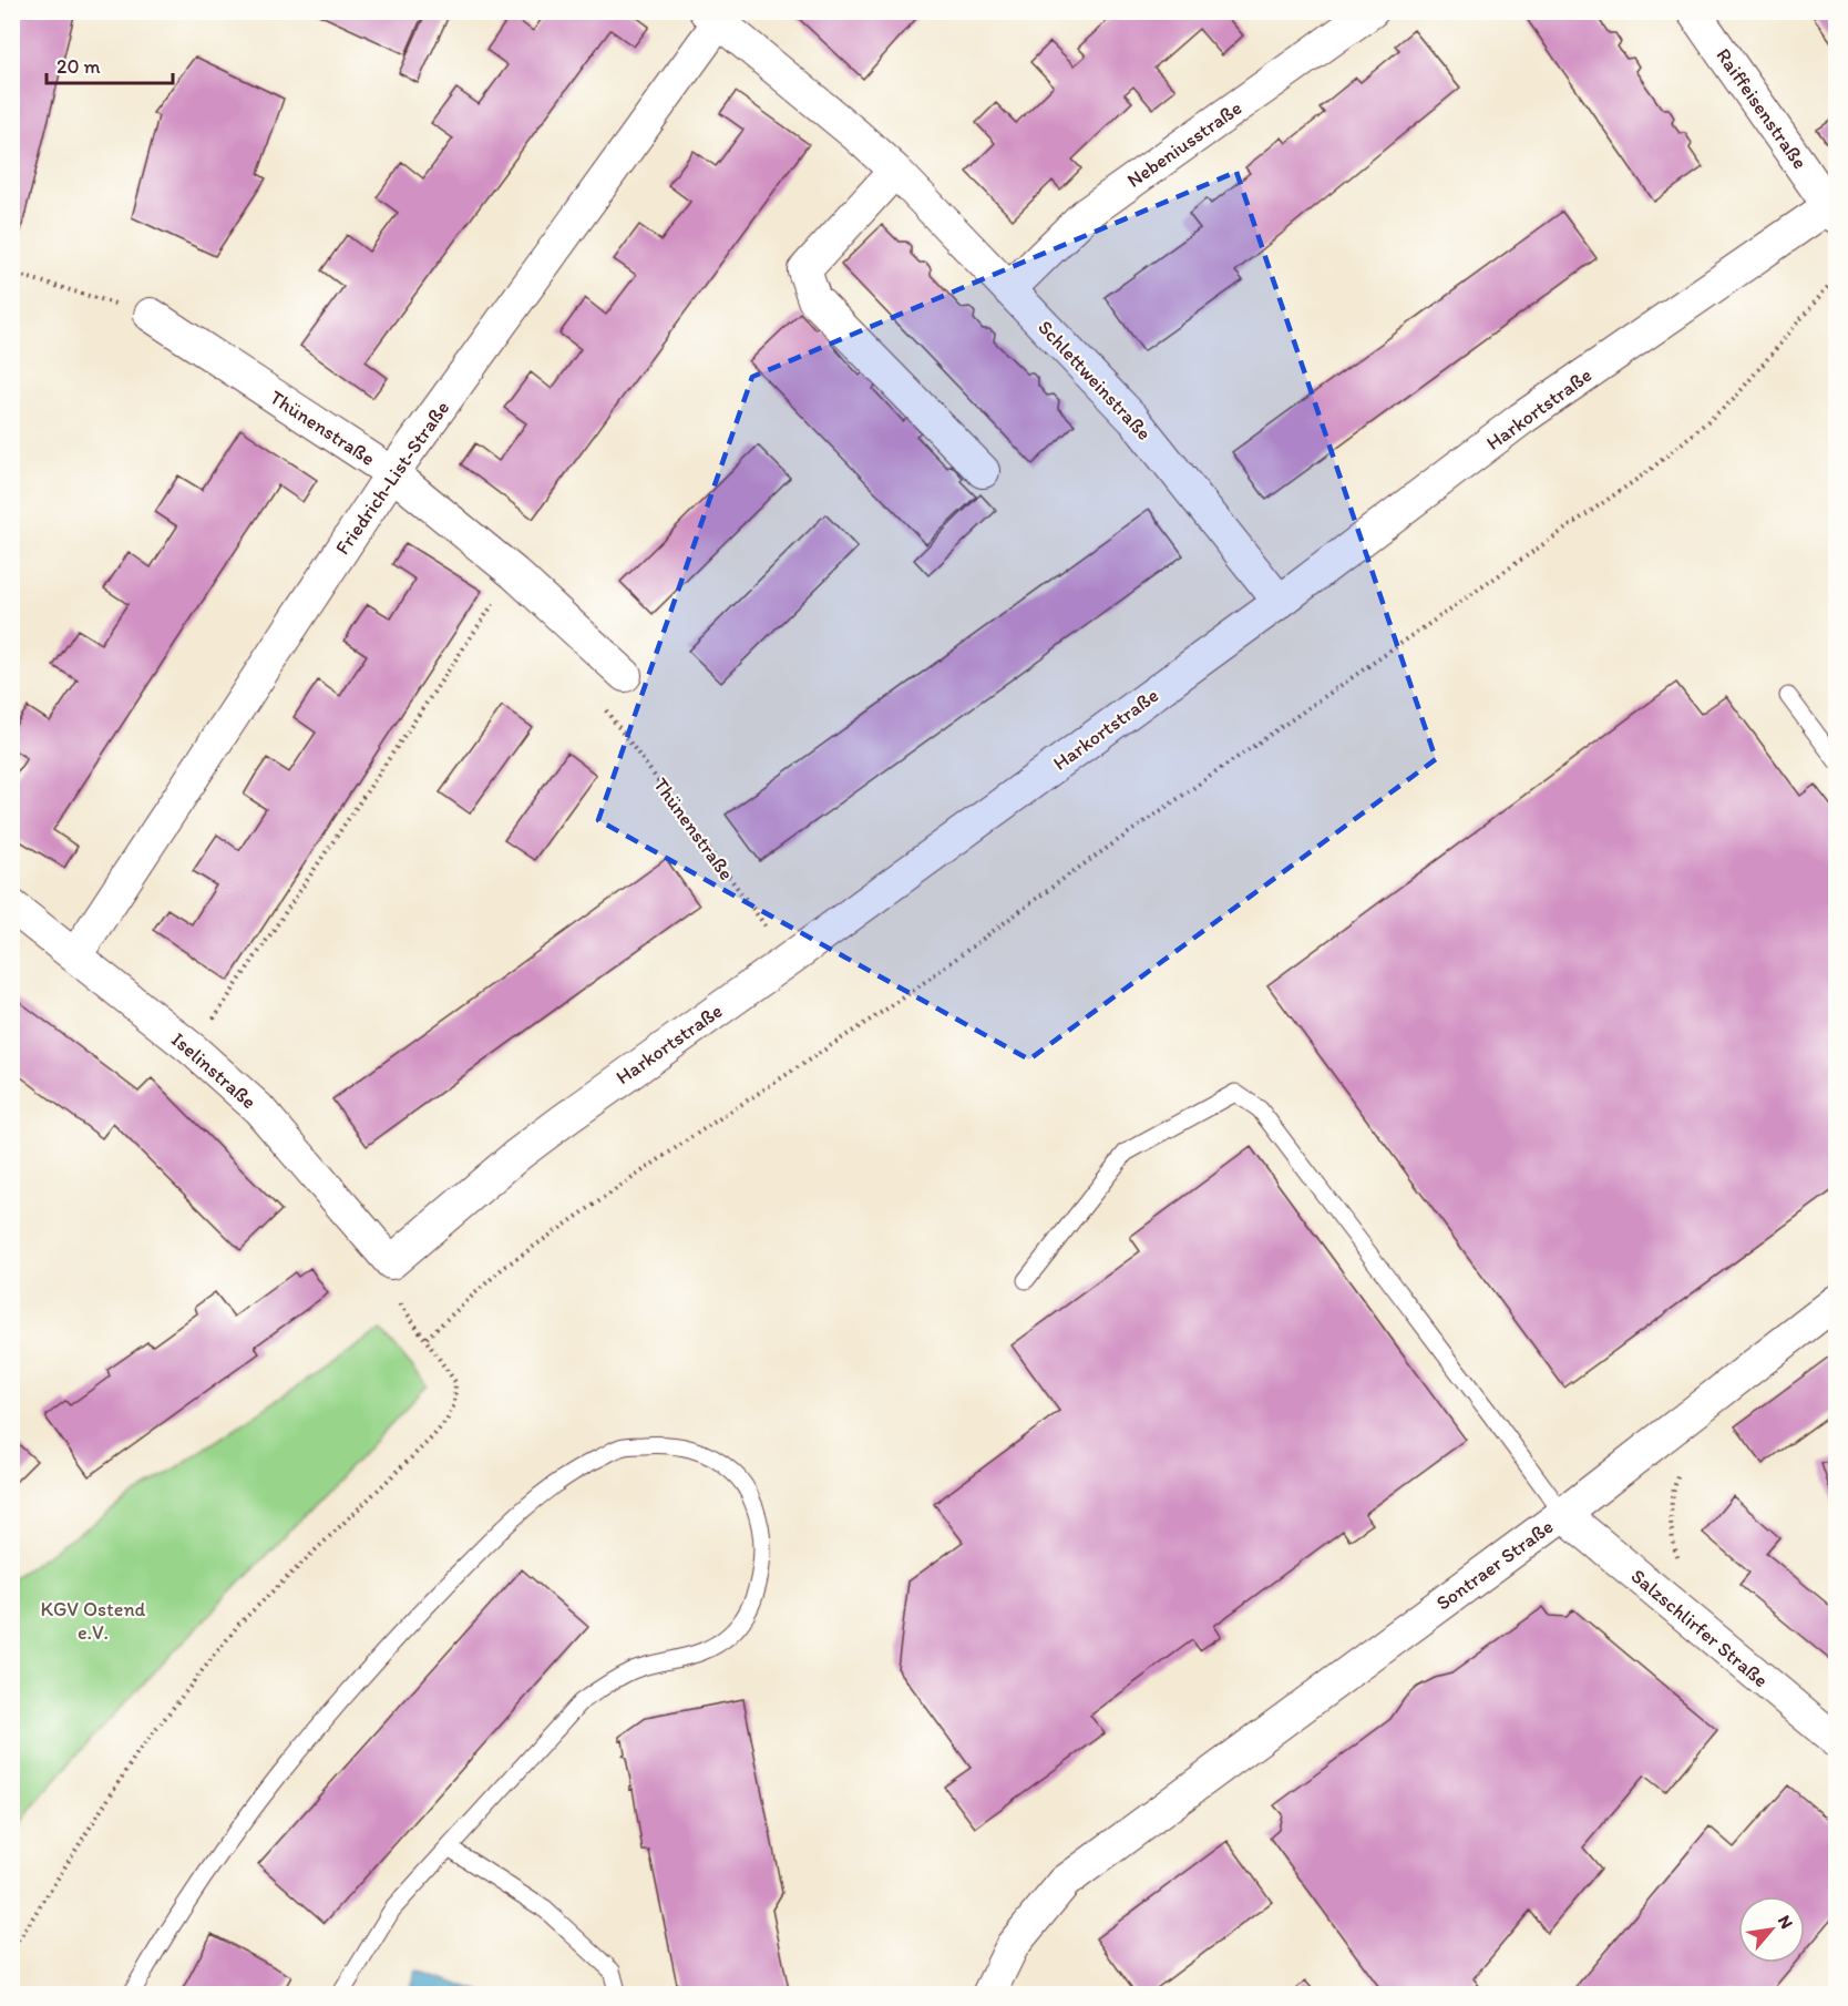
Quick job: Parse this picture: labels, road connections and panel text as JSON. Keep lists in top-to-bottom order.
{
  "streets": {
    "street": [
      "Raiffeisenstraße",
      "Nebeniusstraße",
      "Schlettweinstraße",
      "Harkortstraße",
      "Thünenstraße",
      "Friedrich-List-Straße",
      "Iselinstraße",
      "Sontraer Straße",
      "Salzschlirfer Straße"
    ]
  },
  "crossings": [
    ["Raiffeisenstraße", "Harkortstraße"],
    ["Nebeniusstraße", "Schlettweinstraße"],
    ["Schlettweinstraße", "Harkortstraße"],
    ["Schlettweinstraße", "Friedrich-List-Straße"],
    ["Harkortstraße", "Thünenstraße"],
    ["Harkortstraße", "Iselinstraße"],
    ["Thünenstraße", "Friedrich-List-Straße"],
    ["Friedrich-List-Straße", "Iselinstraße"],
    ["Sontraer Straße", "Salzschlirfer Straße"]
  ],
  "parks": ["KGV Ostend e.V."],
  "scale_bar": "20 m",
  "north": "top right"
}
